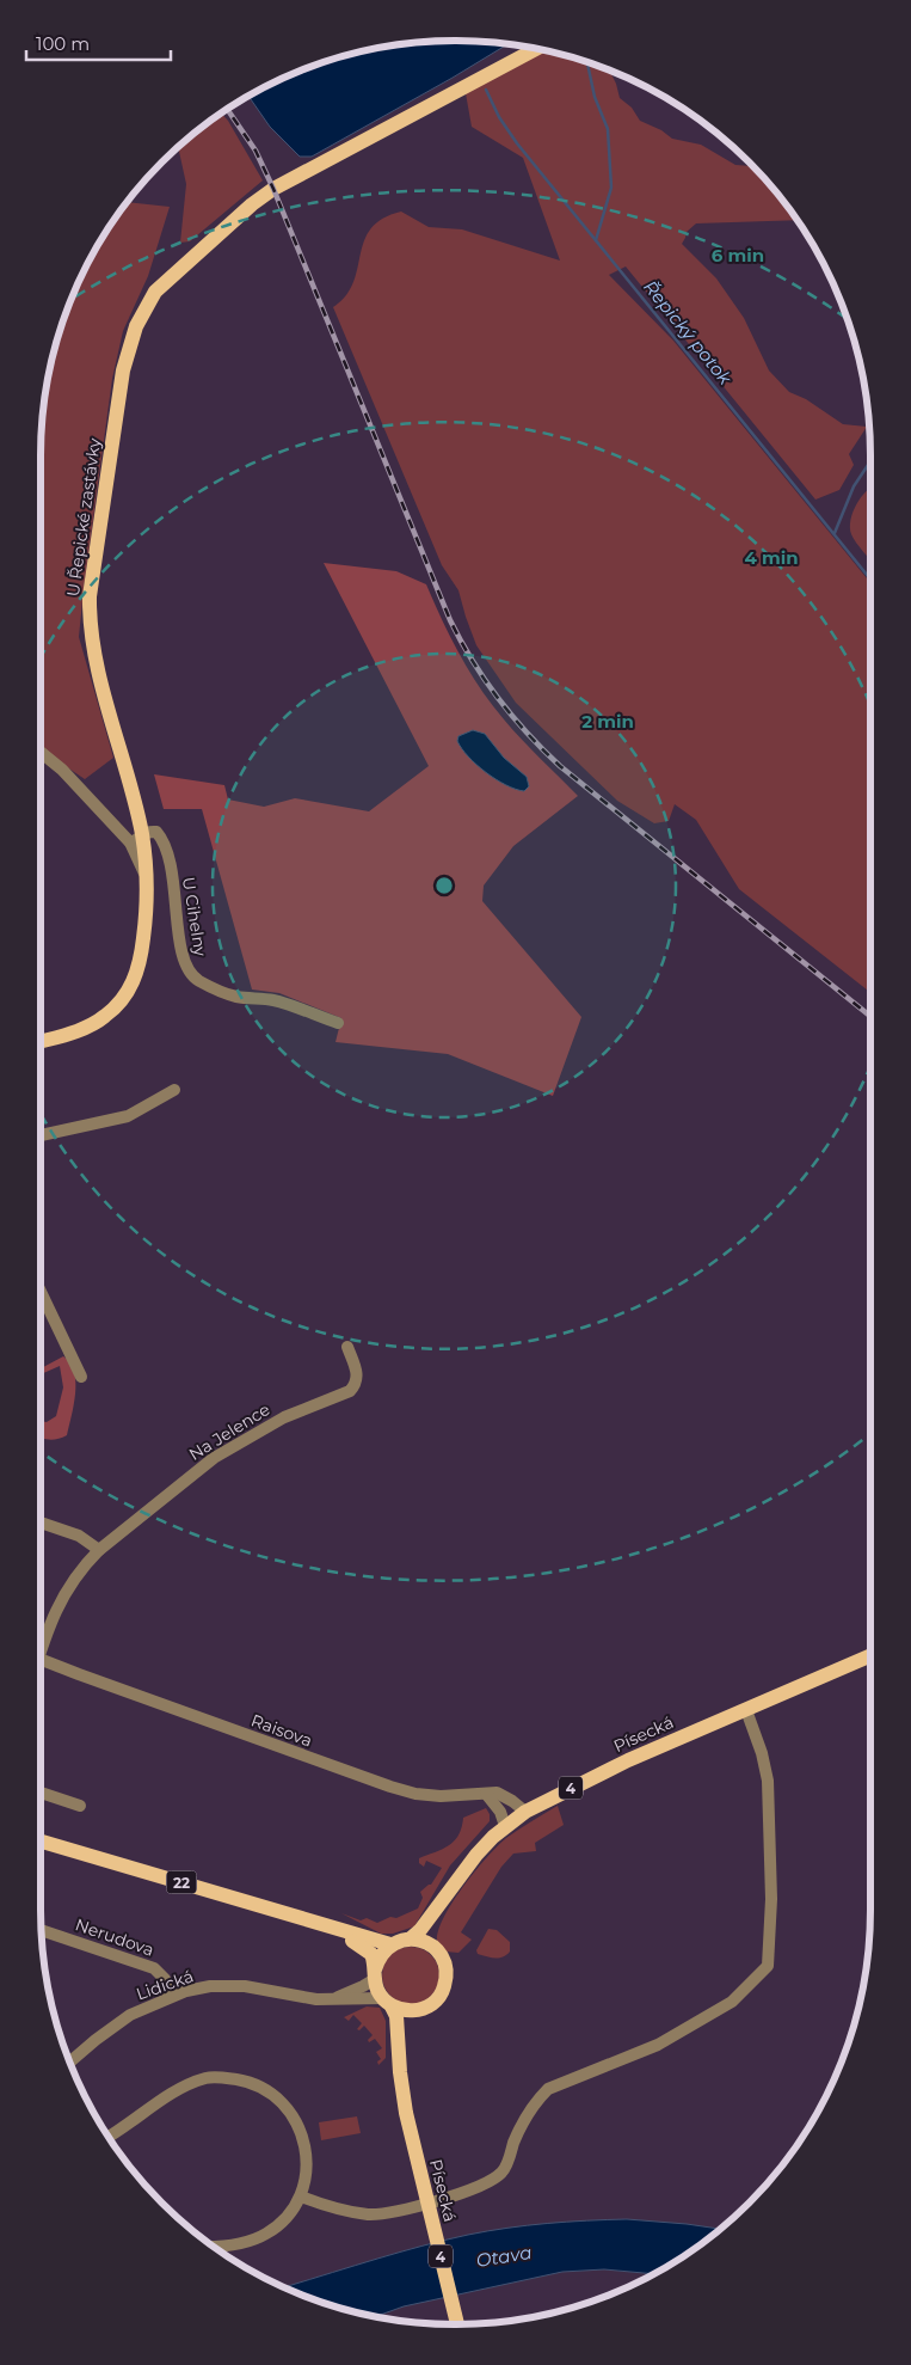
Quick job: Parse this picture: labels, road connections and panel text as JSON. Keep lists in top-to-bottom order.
{
  "streets": {
    "main road": [
      "U Řepické zastávky",
      "Písecká",
      "4",
      "22"
    ],
    "street": [
      "U Cihelny",
      "Na Jelence",
      "Raisova",
      "Nerudova",
      "Lidická"
    ]
  },
  "crossings": [
    ["U Řepické zastávky", "U Cihelny"],
    ["Raisova", "Písecká"],
    ["Písecká", "4"],
    ["Písecká", "22"],
    ["Písecká", "Lidická"],
    ["4", "22"],
    ["4", "Lidická"],
    ["22", "Lidická"],
    ["Nerudova", "Lidická"]
  ],
  "water": ["Řepický potok", "Otava"],
  "scale_bar": "100 m",
  "rings": ["6 min", "4 min", "2 min"]
}
